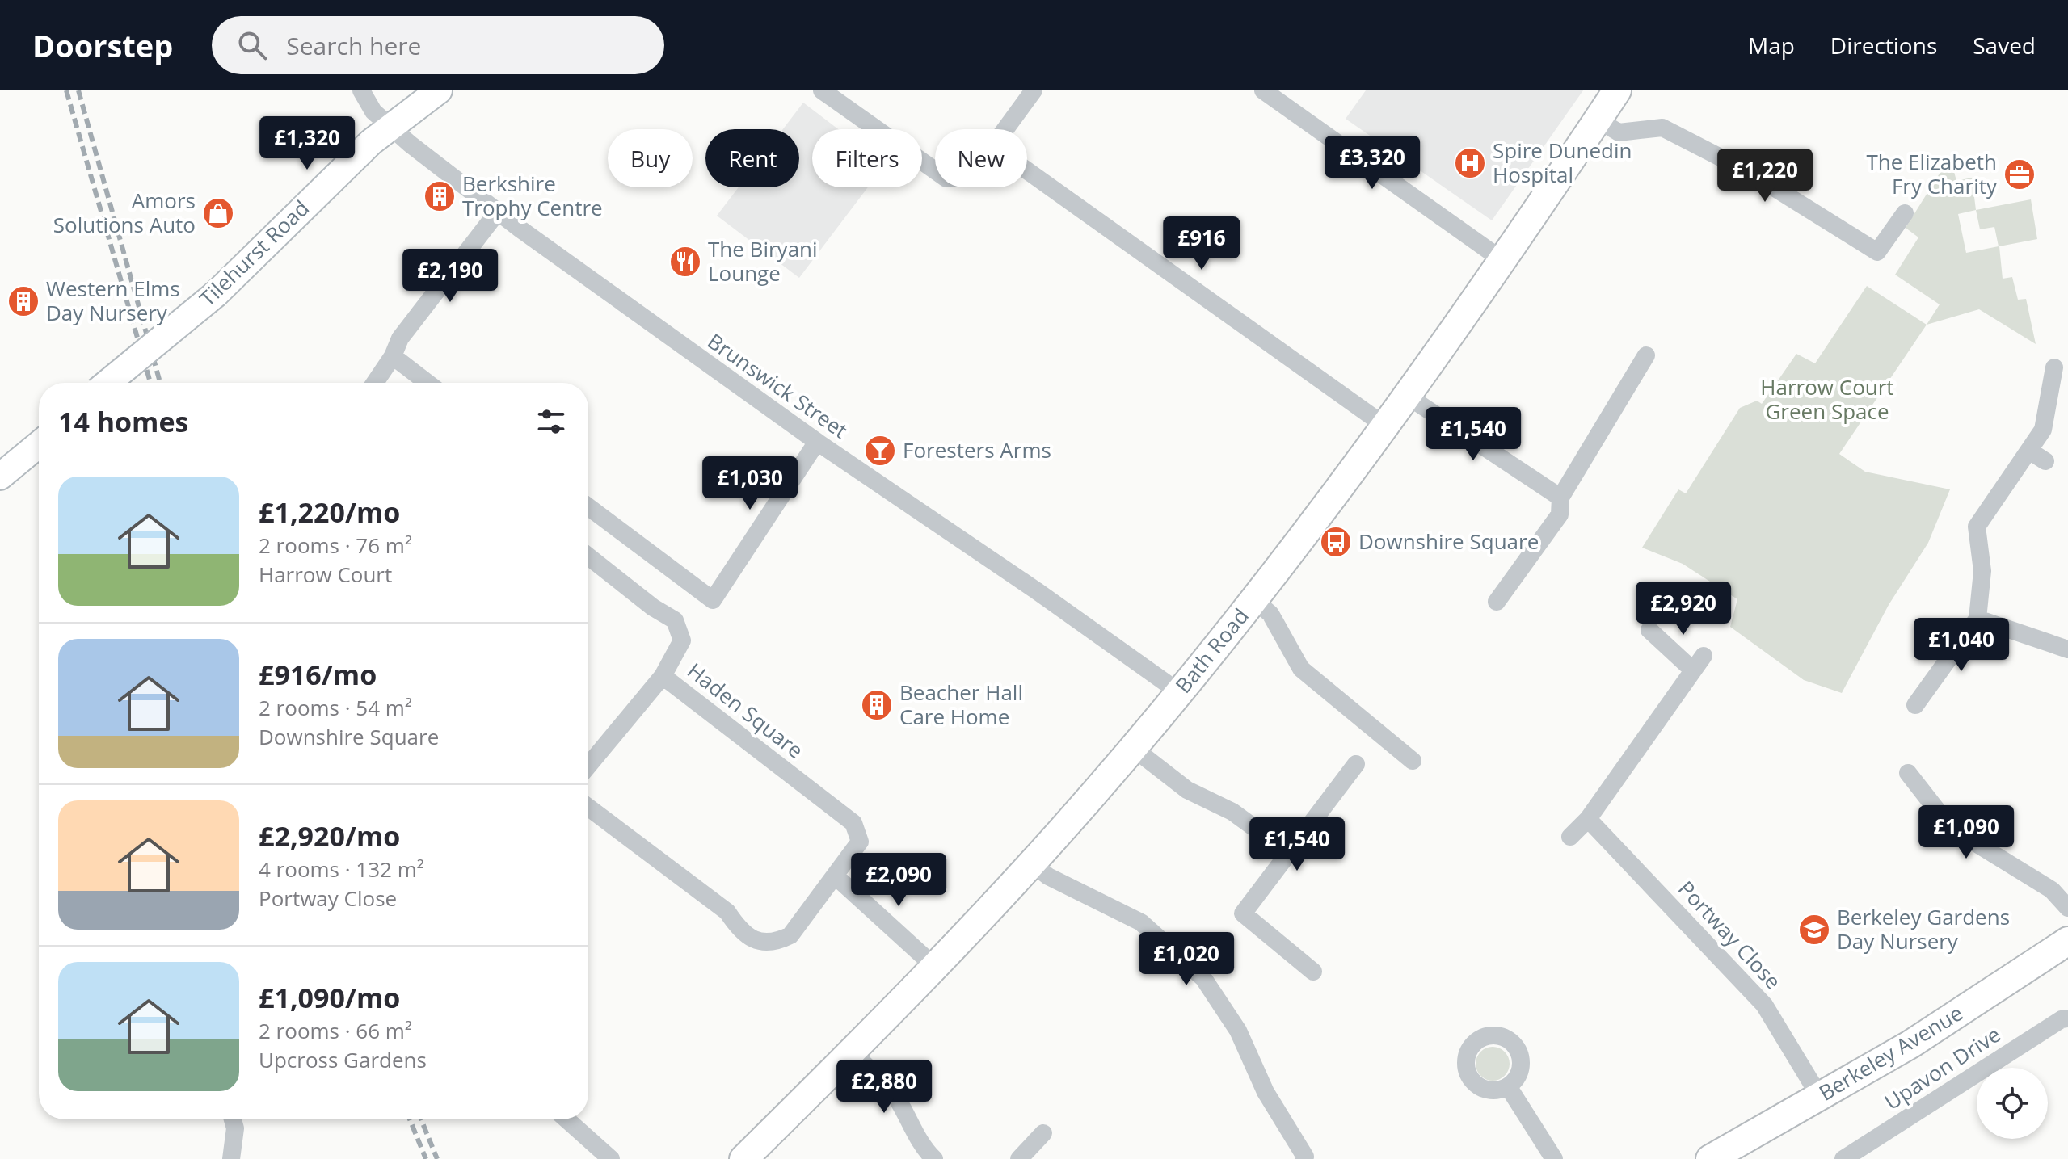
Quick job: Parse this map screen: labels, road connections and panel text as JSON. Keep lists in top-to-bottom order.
{
  "streets": {
    "main road": ["Bath Road", "Berkeley Avenue"],
    "street": [
      "Tilehurst Road",
      "Brunswick Street",
      "Haden Square",
      "Portway Close",
      "Upavon Drive"
    ]
  },
  "crossings": [
    ["Tilehurst Road", "Brunswick Street"],
    ["Brunswick Street", "Bath Road"],
    ["Portway Close", "Berkeley Avenue"]
  ],
  "parks": ["Harrow Court Green Space"],
  "places": {
    "hospital": ["Spire Dunedin Hospital"],
    "office": ["The Elizabeth Fry Charity"],
    "building": ["Berkshire Trophy Centre", "Western Elms Day Nursery", "Beacher Hall Care Home"],
    "shop": ["Amors Solutions Auto"],
    "restaurant": ["The Biryani Lounge"],
    "bar": ["Foresters Arms"],
    "bus stop": ["Downshire Square"],
    "school or university": ["Berkeley Gardens Day Nursery"]
  },
  "page": {
    "header": "Doorstep",
    "search": "Search here",
    "nav": ["Map", "Directions", "Saved"],
    "price": [
      "£1,320",
      "£3,320",
      "£1,220",
      "£916",
      "£2,190",
      "£1,540",
      "£1,030",
      "£2,920",
      "£1,040",
      "£1,090",
      "£1,540",
      "£2,090",
      "£1,020",
      "£2,880"
    ],
    "chip": [
      "Buy",
      "Rent",
      "Filters",
      "New"
    ],
    "heading": "14 homes",
    "list": [
      {
        "name": "£1,220/mo",
        "note": "2 rooms · 76 m² · Harrow Court"
      },
      {
        "name": "£916/mo",
        "note": "2 rooms · 54 m² · Downshire Square"
      },
      {
        "name": "£2,920/mo",
        "note": "4 rooms · 132 m² · Portway Close"
      },
      {
        "name": "£1,090/mo",
        "note": "2 rooms · 66 m² · Upcross Gardens"
      }
    ]
  }
}
